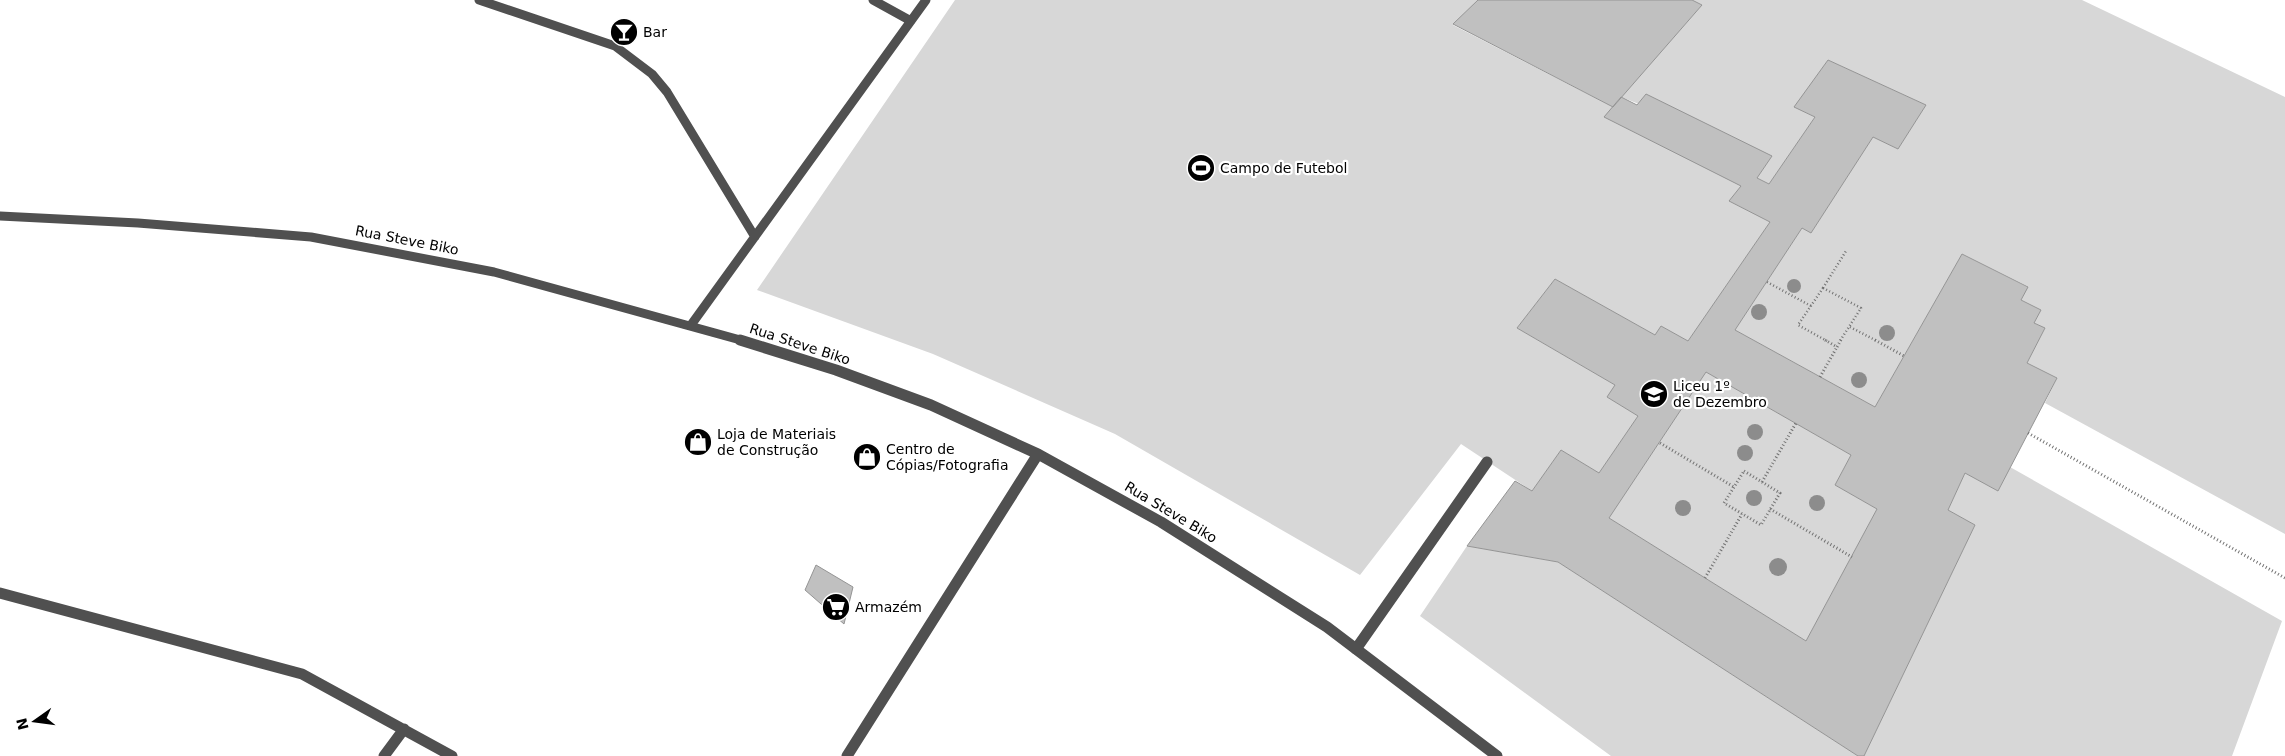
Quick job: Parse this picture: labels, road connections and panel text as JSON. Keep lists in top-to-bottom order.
{
  "streets": {
    "street": ["Rua Steve Biko"]
  },
  "places": {
    "bar": ["Bar"],
    "sports": ["Campo de Futebol"],
    "school or university": ["Liceu 1º de Dezembro"],
    "shop": ["Loja de Materiais de Construção", "Centro de Cópias/Fotografia"],
    "supermarket": ["Armazém"]
  },
  "north": "left"
}
